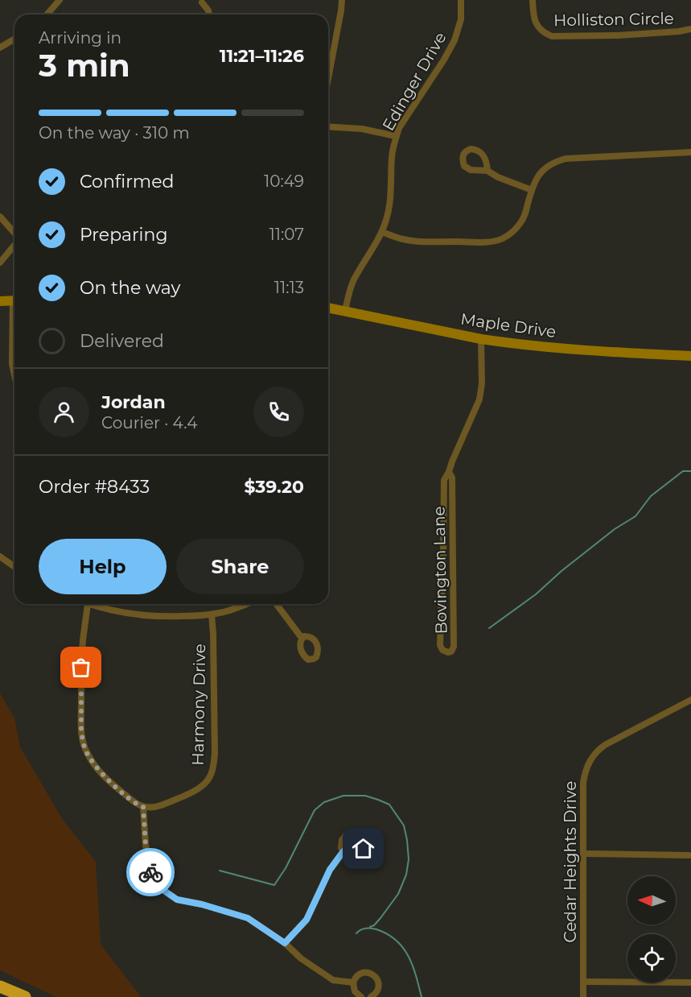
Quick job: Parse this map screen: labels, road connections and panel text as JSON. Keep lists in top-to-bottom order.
{
  "streets": {
    "street": [
      "Holliston Circle",
      "Edinger Drive",
      "Maple Drive",
      "Bovington Lane",
      "Harmony Drive",
      "Cedar Heights Drive"
    ]
  },
  "crossings": [
    ["Edinger Drive", "Maple Drive"],
    ["Maple Drive", "Bovington Lane"]
  ],
  "north": "left",
  "page": {
    "heading": ["3 min", "Arriving in", "11:21–11:26"],
    "panel": [
      "Jordan",
      "Courier · 4.4",
      "Order #8433",
      "$39.20"
    ],
    "bar": "On the way · 310 m",
    "list": [
      ["Confirmed", "10:49"],
      ["Preparing", "11:07"],
      ["On the way", "11:13"],
      "Delivered"
    ],
    "buttons": ["Help", "Share"]
  }
}
